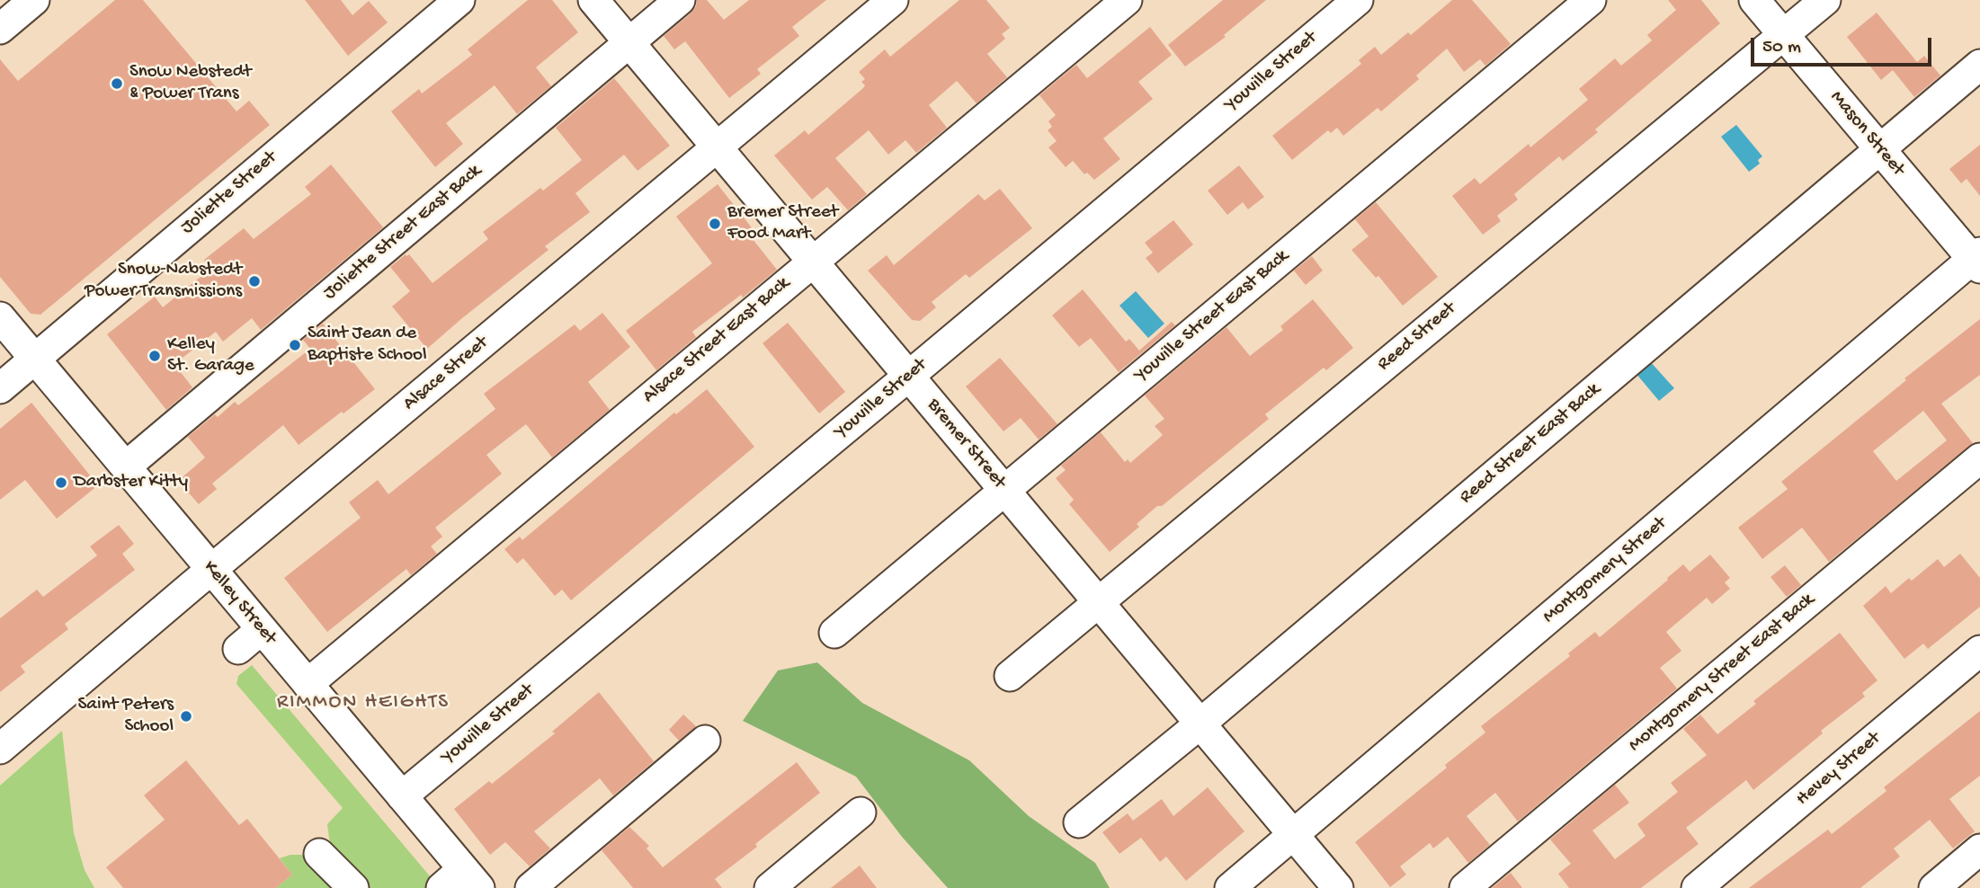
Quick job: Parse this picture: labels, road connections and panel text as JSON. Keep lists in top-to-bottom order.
{
  "streets": {
    "street": [
      "Youville Street",
      "Mason Street",
      "Joliette Street",
      "Joliette Street East Back",
      "Youville Street East Back",
      "Reed Street",
      "Alsace Street East Back",
      "Alsace Street",
      "Bremer Street",
      "Reed Street East Back",
      "Montgomery Street",
      "Kelley Street",
      "Montgomery Street East Back",
      "Hevey Street"
    ]
  },
  "crossings": [
    ["Youville Street", "Bremer Street"],
    ["Youville Street", "Kelley Street"],
    ["Mason Street", "Reed Street"],
    ["Mason Street", "Reed Street East Back"],
    ["Mason Street", "Montgomery Street"],
    ["Joliette Street", "Kelley Street"],
    ["Joliette Street East Back", "Bremer Street"],
    ["Joliette Street East Back", "Kelley Street"],
    ["Youville Street East Back", "Bremer Street"],
    ["Reed Street", "Bremer Street"],
    ["Alsace Street East Back", "Bremer Street"],
    ["Alsace Street East Back", "Kelley Street"],
    ["Alsace Street", "Bremer Street"],
    ["Alsace Street", "Kelley Street"],
    ["Bremer Street", "Reed Street East Back"],
    ["Bremer Street", "Montgomery Street"]
  ],
  "districts": ["RIMMON HEIGHTS"],
  "places": [
    "Snow Nebstedt & Power Trans",
    "Bremer Street Food Mart",
    "Snow-Nabstedt Power Transmissions",
    "Saint Jean de Baptiste School",
    "Kelley St. Garage",
    "Darbster Kitty",
    "Saint Peters School"
  ],
  "scale_bar": "50 m"
}
